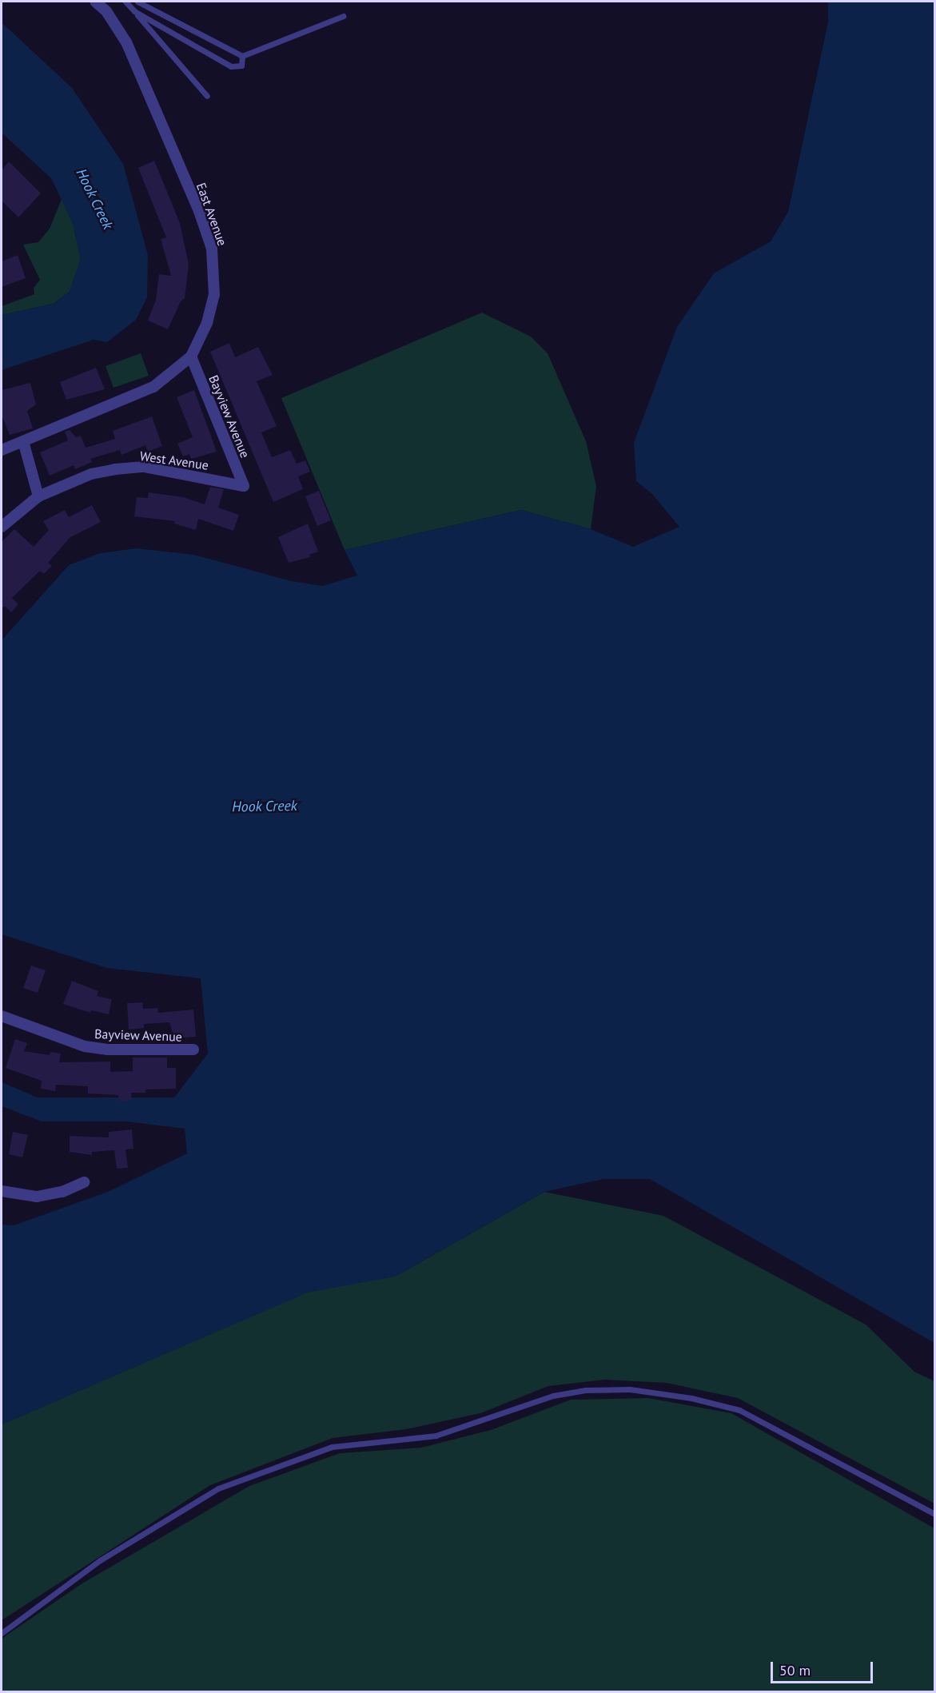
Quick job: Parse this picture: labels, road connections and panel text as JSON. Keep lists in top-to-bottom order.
{
  "streets": {
    "street": ["East Avenue", "Bayview Avenue", "West Avenue"]
  },
  "crossings": [
    ["East Avenue", "Bayview Avenue"],
    ["Bayview Avenue", "West Avenue"]
  ],
  "water": ["Hook Creek"],
  "scale_bar": "50 m"
}
